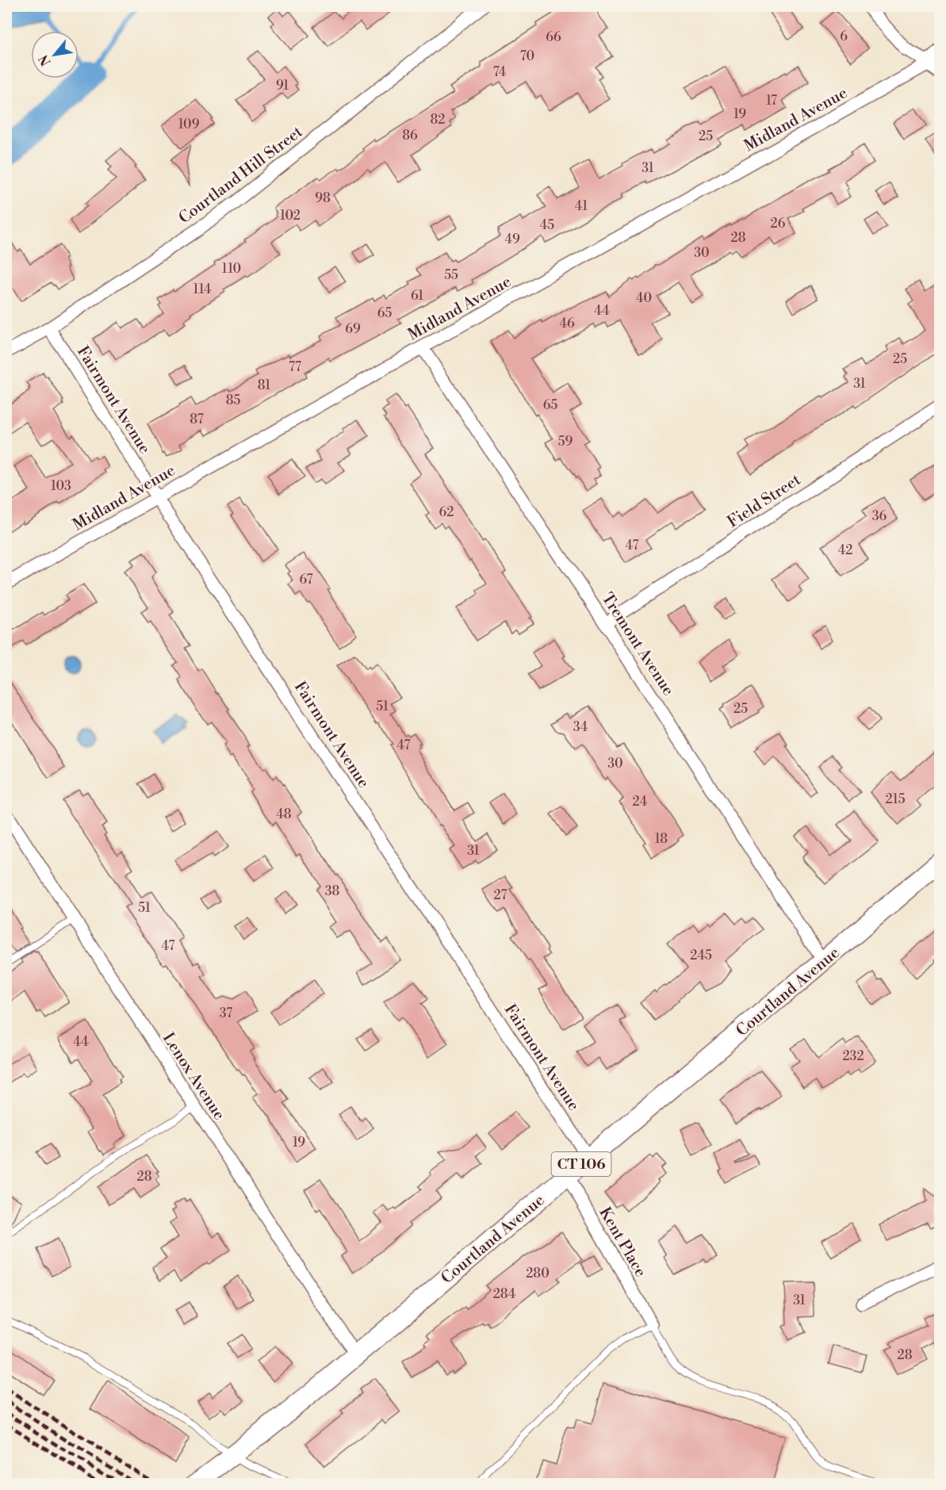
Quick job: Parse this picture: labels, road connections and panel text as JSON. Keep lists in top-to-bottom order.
{
  "streets": {
    "main road": ["Courtland Avenue", "CT 106"],
    "street": [
      "Midland Avenue",
      "Courtland Hill Street",
      "Fairmont Avenue",
      "Field Street",
      "Tremont Avenue",
      "Lenox Avenue",
      "Kent Place"
    ]
  },
  "crossings": [
    ["Midland Avenue", "Fairmont Avenue"],
    ["Midland Avenue", "Tremont Avenue"],
    ["Courtland Hill Street", "Fairmont Avenue"],
    ["Fairmont Avenue", "Courtland Avenue"],
    ["Field Street", "Tremont Avenue"],
    ["Tremont Avenue", "Courtland Avenue"],
    ["Courtland Avenue", "Lenox Avenue"],
    ["Courtland Avenue", "Kent Place"]
  ],
  "house_numbers": [
    "6",
    "66",
    "70",
    "74",
    "91",
    "17",
    "19",
    "82",
    "109",
    "86",
    "25",
    "31",
    "98",
    "41",
    "102",
    "26",
    "45",
    "28",
    "49",
    "30",
    "110",
    "55",
    "114",
    "61",
    "40",
    "44",
    "65",
    "46",
    "69",
    "25",
    "77",
    "31",
    "81",
    "85",
    "65",
    "87",
    "59",
    "103",
    "62",
    "36",
    "47",
    "42",
    "67",
    "51",
    "25",
    "34",
    "47",
    "30",
    "215",
    "24",
    "48",
    "18",
    "31",
    "38",
    "27",
    "51",
    "47",
    "245",
    "37",
    "44",
    "232",
    "19",
    "28",
    "280",
    "284",
    "31",
    "28"
  ],
  "north": "bottom left"
}
